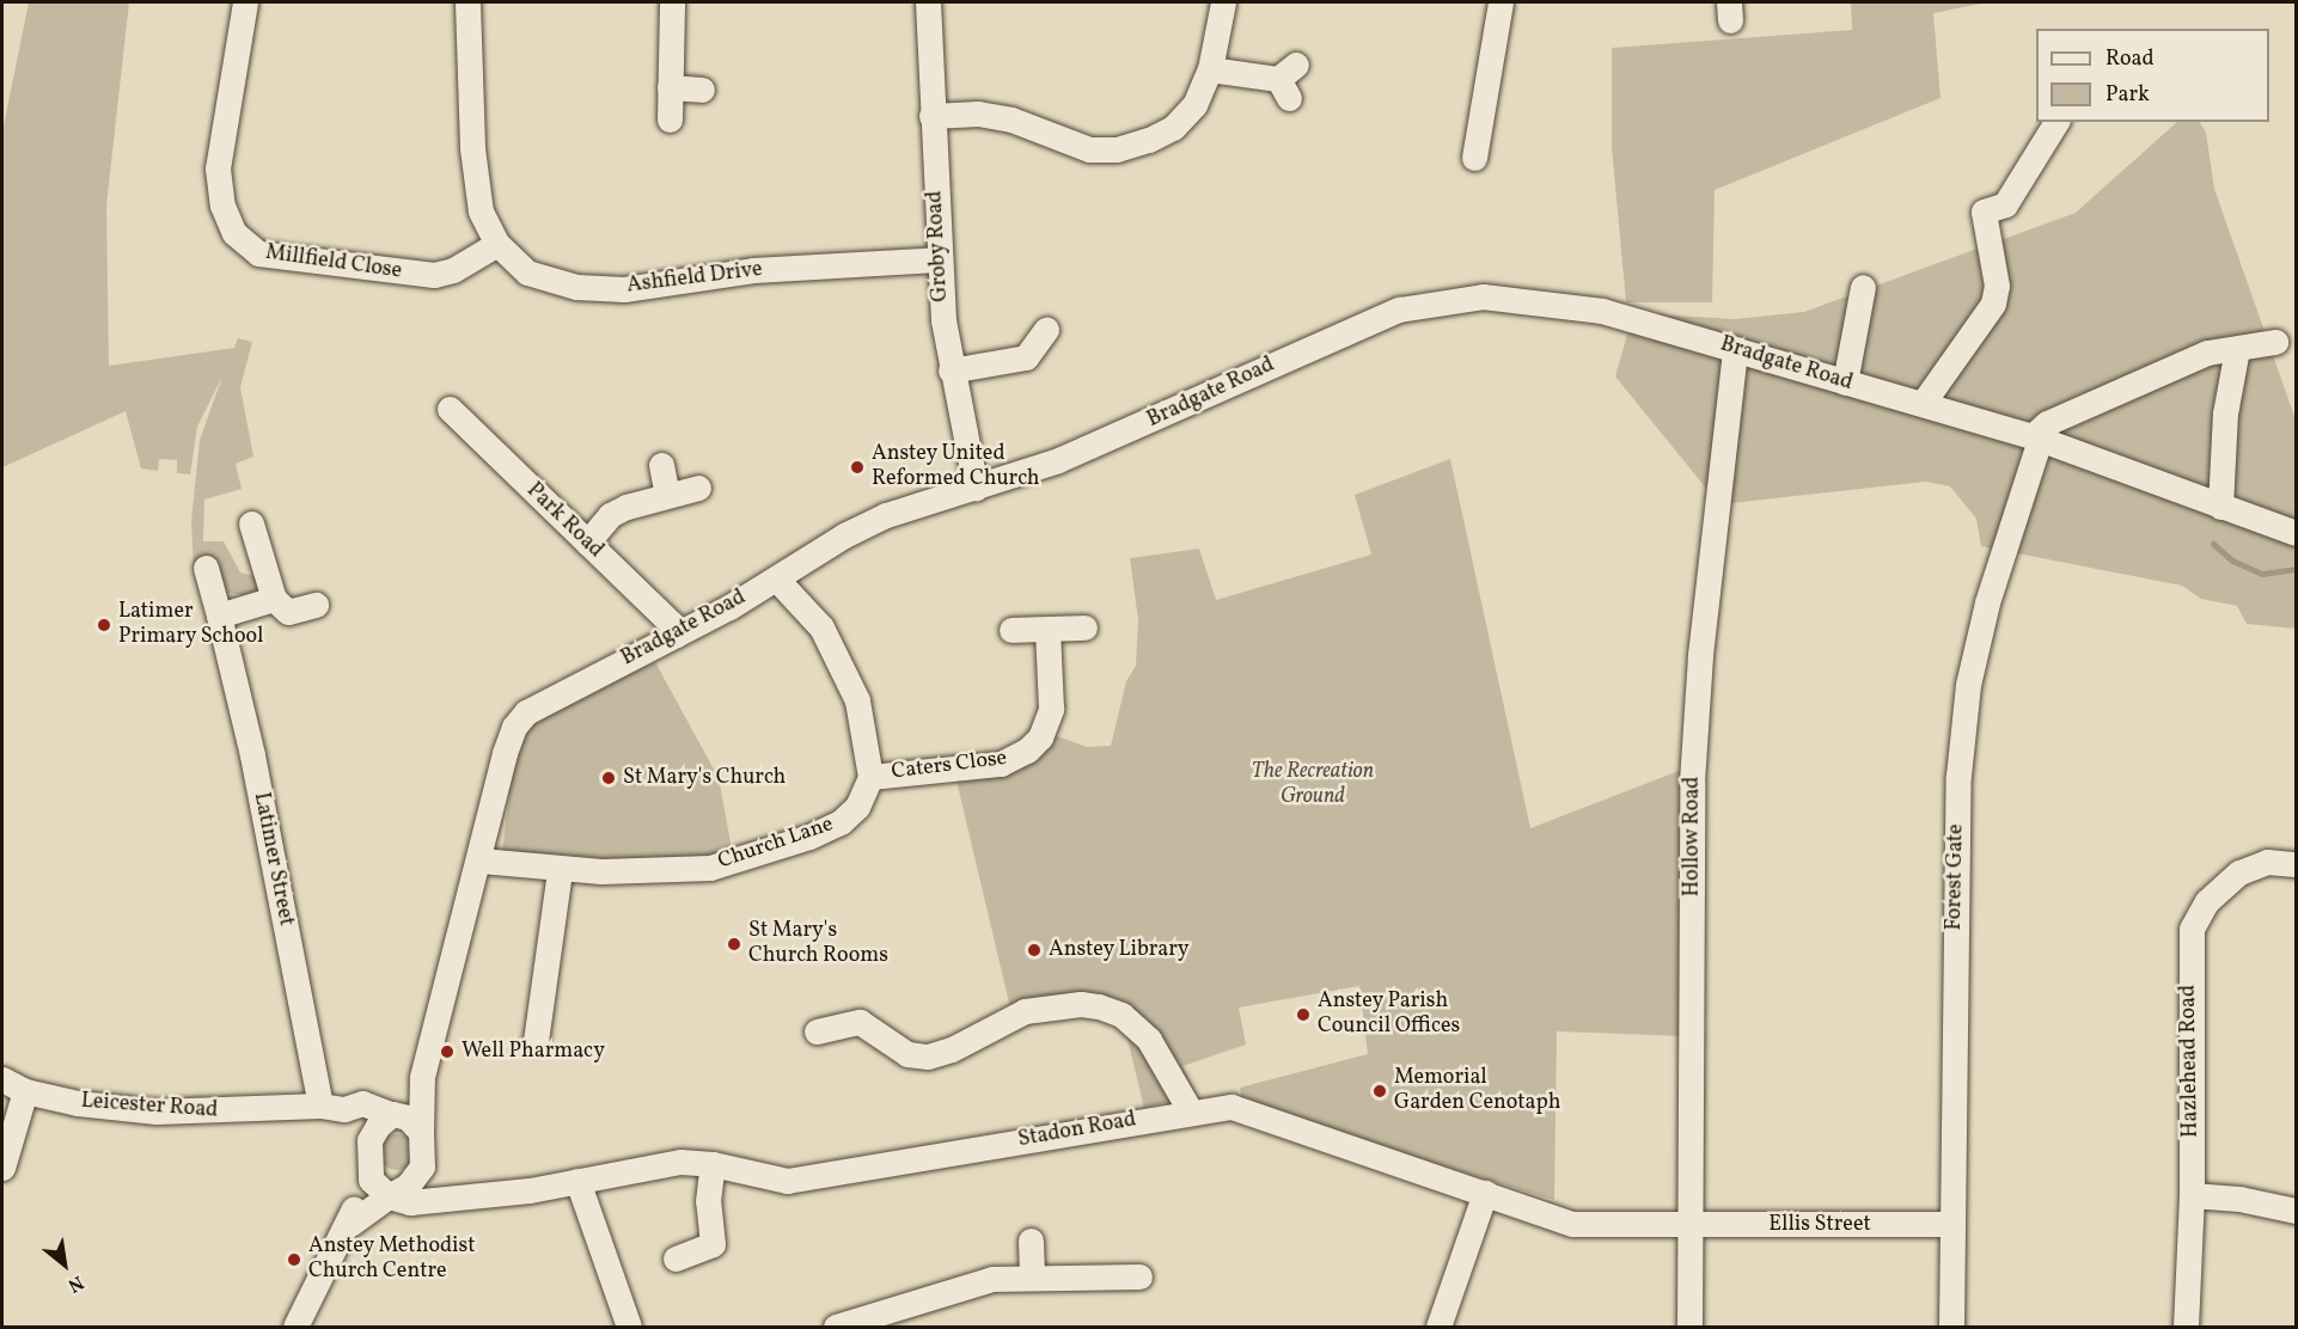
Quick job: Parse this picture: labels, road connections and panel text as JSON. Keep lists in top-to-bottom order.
{
  "streets": {
    "street": [
      "Groby Road",
      "Millfield Close",
      "Ashfield Drive",
      "Bradgate Road",
      "Park Road",
      "Caters Close",
      "Hollow Road",
      "Church Lane",
      "Latimer Street",
      "Forest Gate",
      "Hazlehead Road",
      "Leicester Road",
      "Stadon Road",
      "Ellis Street"
    ]
  },
  "crossings": [
    ["Groby Road", "Ashfield Drive"],
    ["Groby Road", "Bradgate Road"],
    ["Millfield Close", "Ashfield Drive"],
    ["Bradgate Road", "Park Road"],
    ["Bradgate Road", "Hollow Road"],
    ["Bradgate Road", "Church Lane"],
    ["Bradgate Road", "Forest Gate"],
    ["Bradgate Road", "Leicester Road"],
    ["Bradgate Road", "Stadon Road"],
    ["Caters Close", "Church Lane"],
    ["Hollow Road", "Stadon Road"],
    ["Hollow Road", "Ellis Street"],
    ["Latimer Street", "Leicester Road"],
    ["Forest Gate", "Ellis Street"],
    ["Leicester Road", "Stadon Road"],
    ["Stadon Road", "Ellis Street"]
  ],
  "parks": ["The Recreation Ground"],
  "places": [
    "Anstey United Reformed Church",
    "Latimer Primary School",
    "St Mary's Church",
    "St Mary's Church Rooms",
    "Anstey Library",
    "Anstey Parish Council Offices",
    "Well Pharmacy",
    "Memorial Garden Cenotaph",
    "Anstey Methodist Church Centre"
  ],
  "legend": ["Road", "Park"],
  "north": "bottom right"
}
